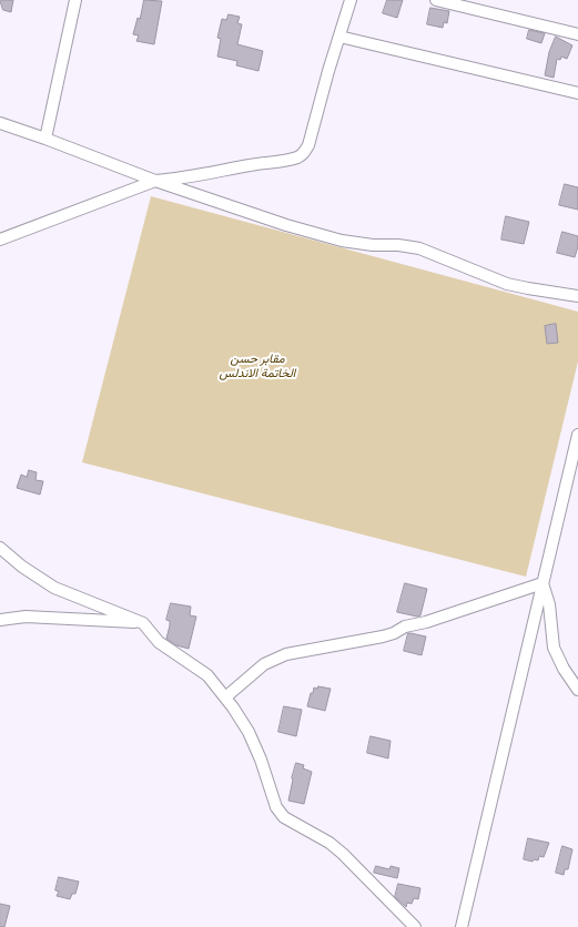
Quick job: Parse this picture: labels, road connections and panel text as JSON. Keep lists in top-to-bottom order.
{
  "parks": ["مقابر حسن الخاتمة الاندلس"]
}
